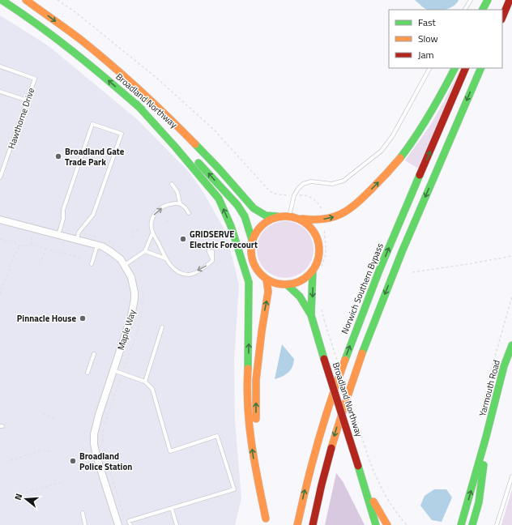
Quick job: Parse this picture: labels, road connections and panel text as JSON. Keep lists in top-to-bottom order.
{
  "streets": {
    "highway": ["Broadland Northway", "Norwich Southern Bypass", "Yarmouth Road"],
    "street": ["Maple Way"],
    "lane": ["Hawthorne Drive"]
  },
  "places": [
    "Broadland Gate Trade Park",
    "GRIDSERVE Electric Forecourt",
    "Pinnacle House",
    "Broadland Police Station"
  ],
  "legend": ["Fast", "Slow", "Jam"],
  "north": "left"
}
